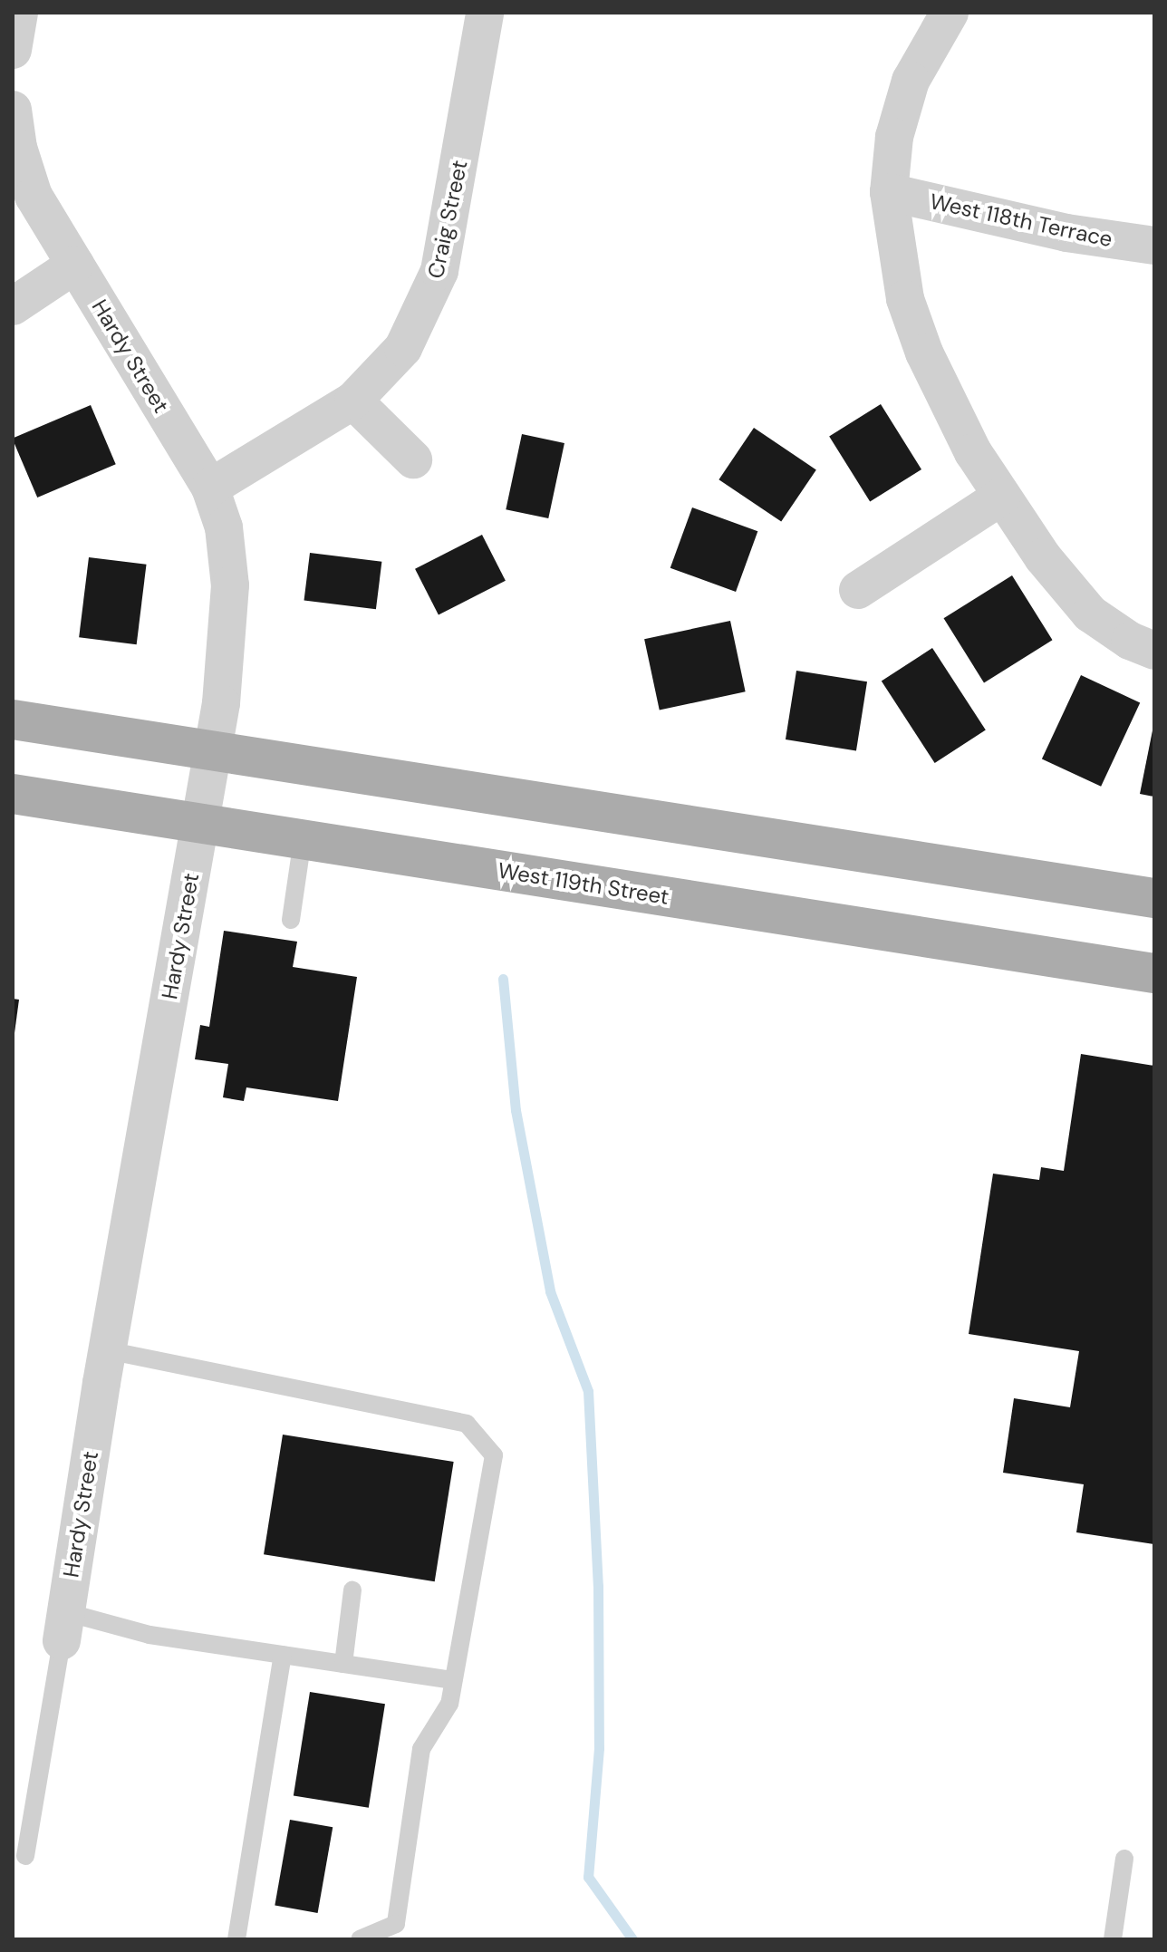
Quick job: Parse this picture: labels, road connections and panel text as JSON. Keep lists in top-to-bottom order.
{
  "streets": {
    "main road": ["West 119th Street"],
    "street": ["Craig Street", "West 118th Terrace", "Hardy Street"]
  },
  "crossings": [
    ["Craig Street", "Hardy Street"],
    ["Hardy Street", "West 119th Street"]
  ]
}
